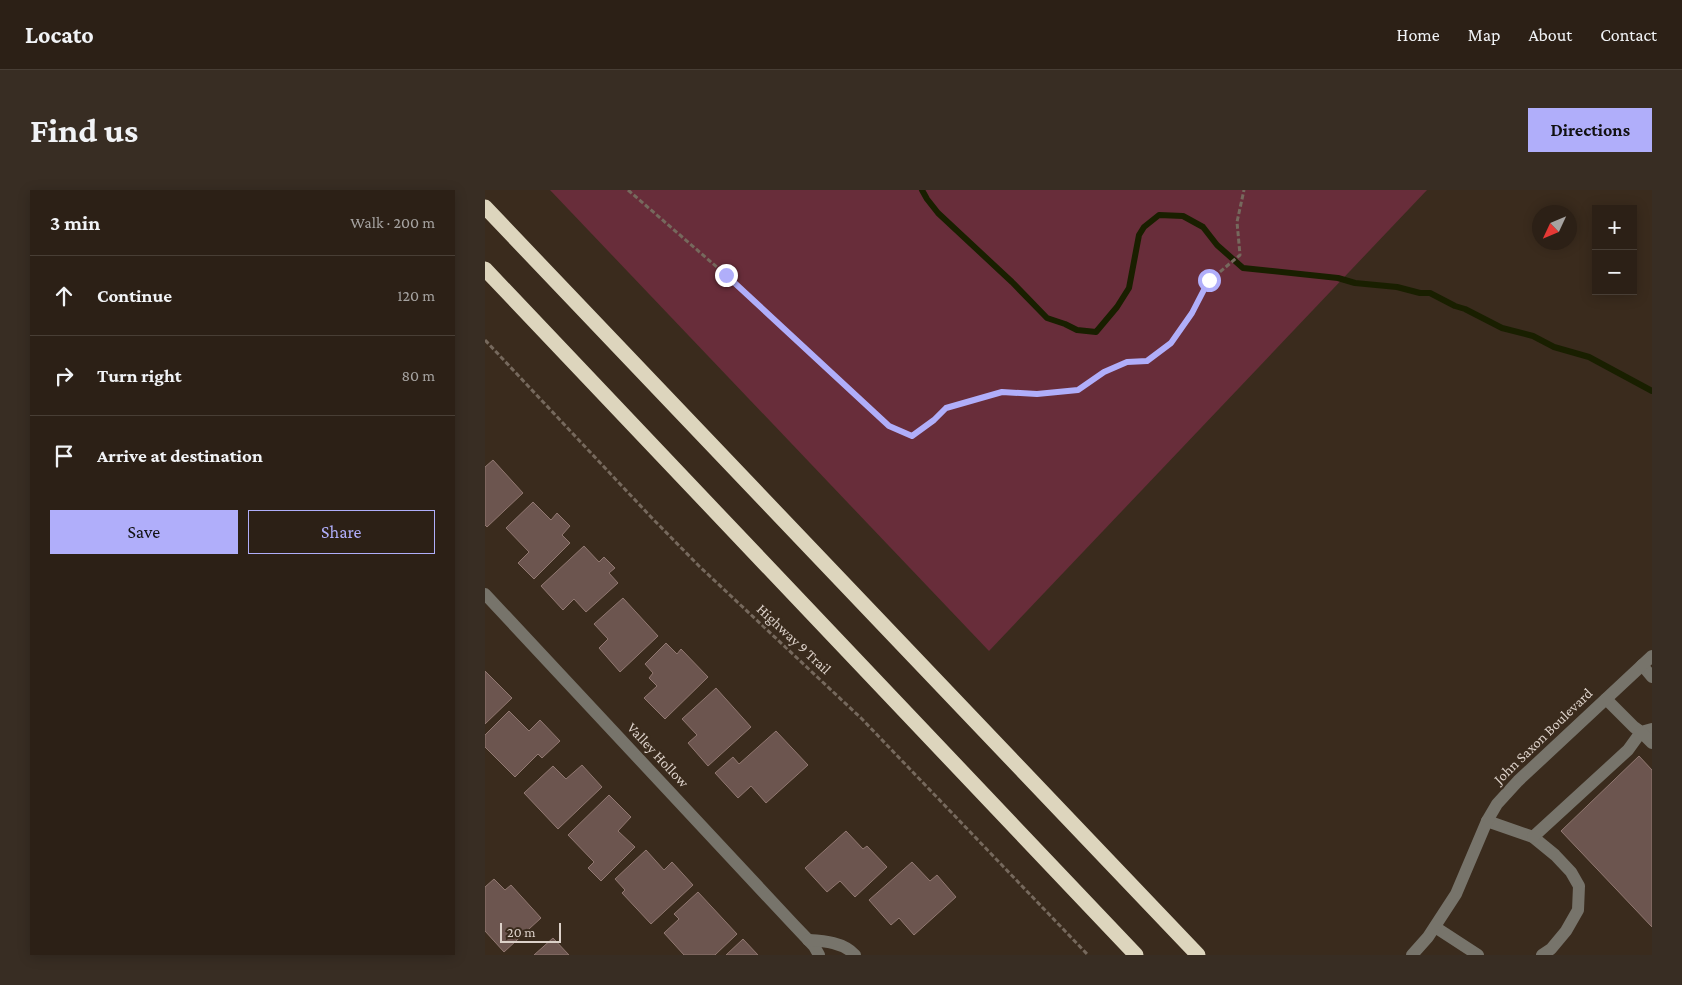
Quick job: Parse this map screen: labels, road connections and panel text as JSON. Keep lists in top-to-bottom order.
{
  "streets": {
    "street": ["John Saxon Boulevard", "Valley Hollow"],
    "path": ["Highway 9 Trail"]
  },
  "scale_bar": "20 m",
  "north": "bottom left",
  "page": {
    "header": "Locato",
    "nav": [
      "Home",
      "Map",
      "About",
      "Contact"
    ],
    "buttons": [
      "Directions",
      ["Save", "Share"]
    ],
    "title": "Find us",
    "heading": ["3 min", "Walk · 200 m"],
    "map_buttons": ["+", "−"],
    "list": [
      ["Continue", "120 m"],
      ["Turn right", "80 m"],
      "Arrive at destination"
    ],
    "scale": "20 m"
  }
}
